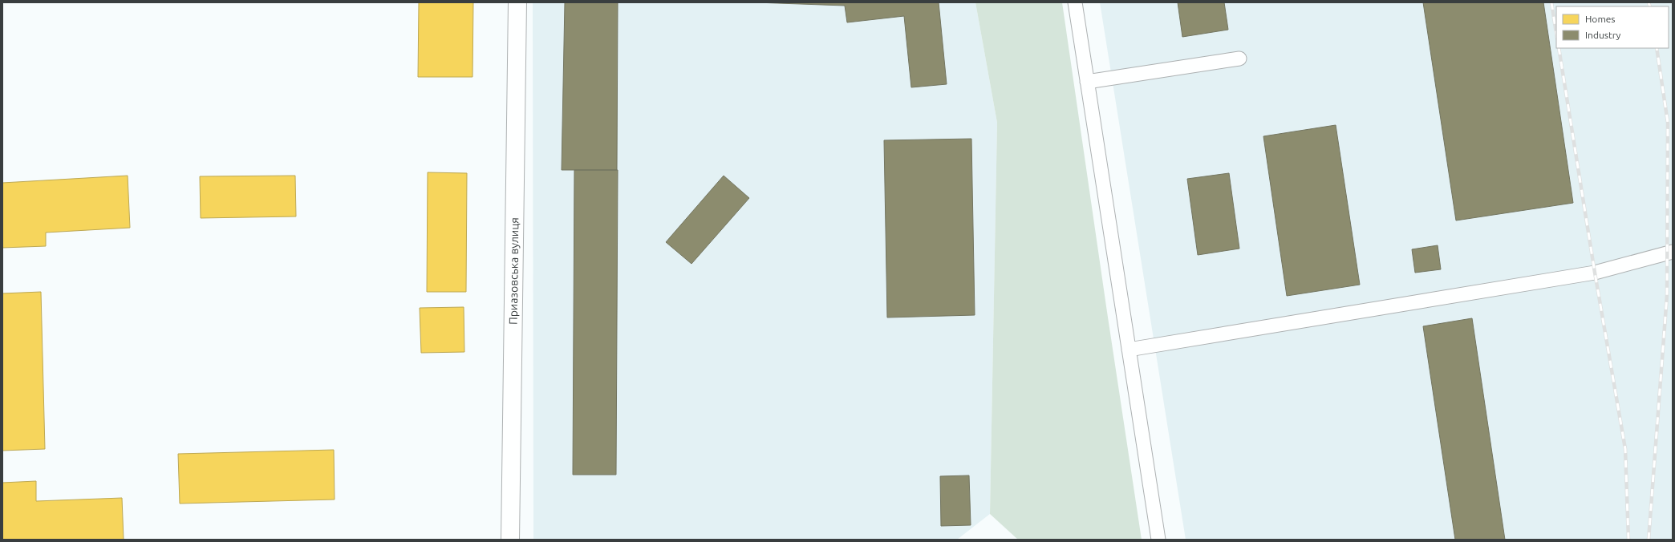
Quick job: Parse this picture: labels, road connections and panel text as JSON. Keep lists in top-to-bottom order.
{
  "streets": {
    "street": ["Приазовська вулиця"]
  },
  "legend": ["Homes", "Industry"]
}
